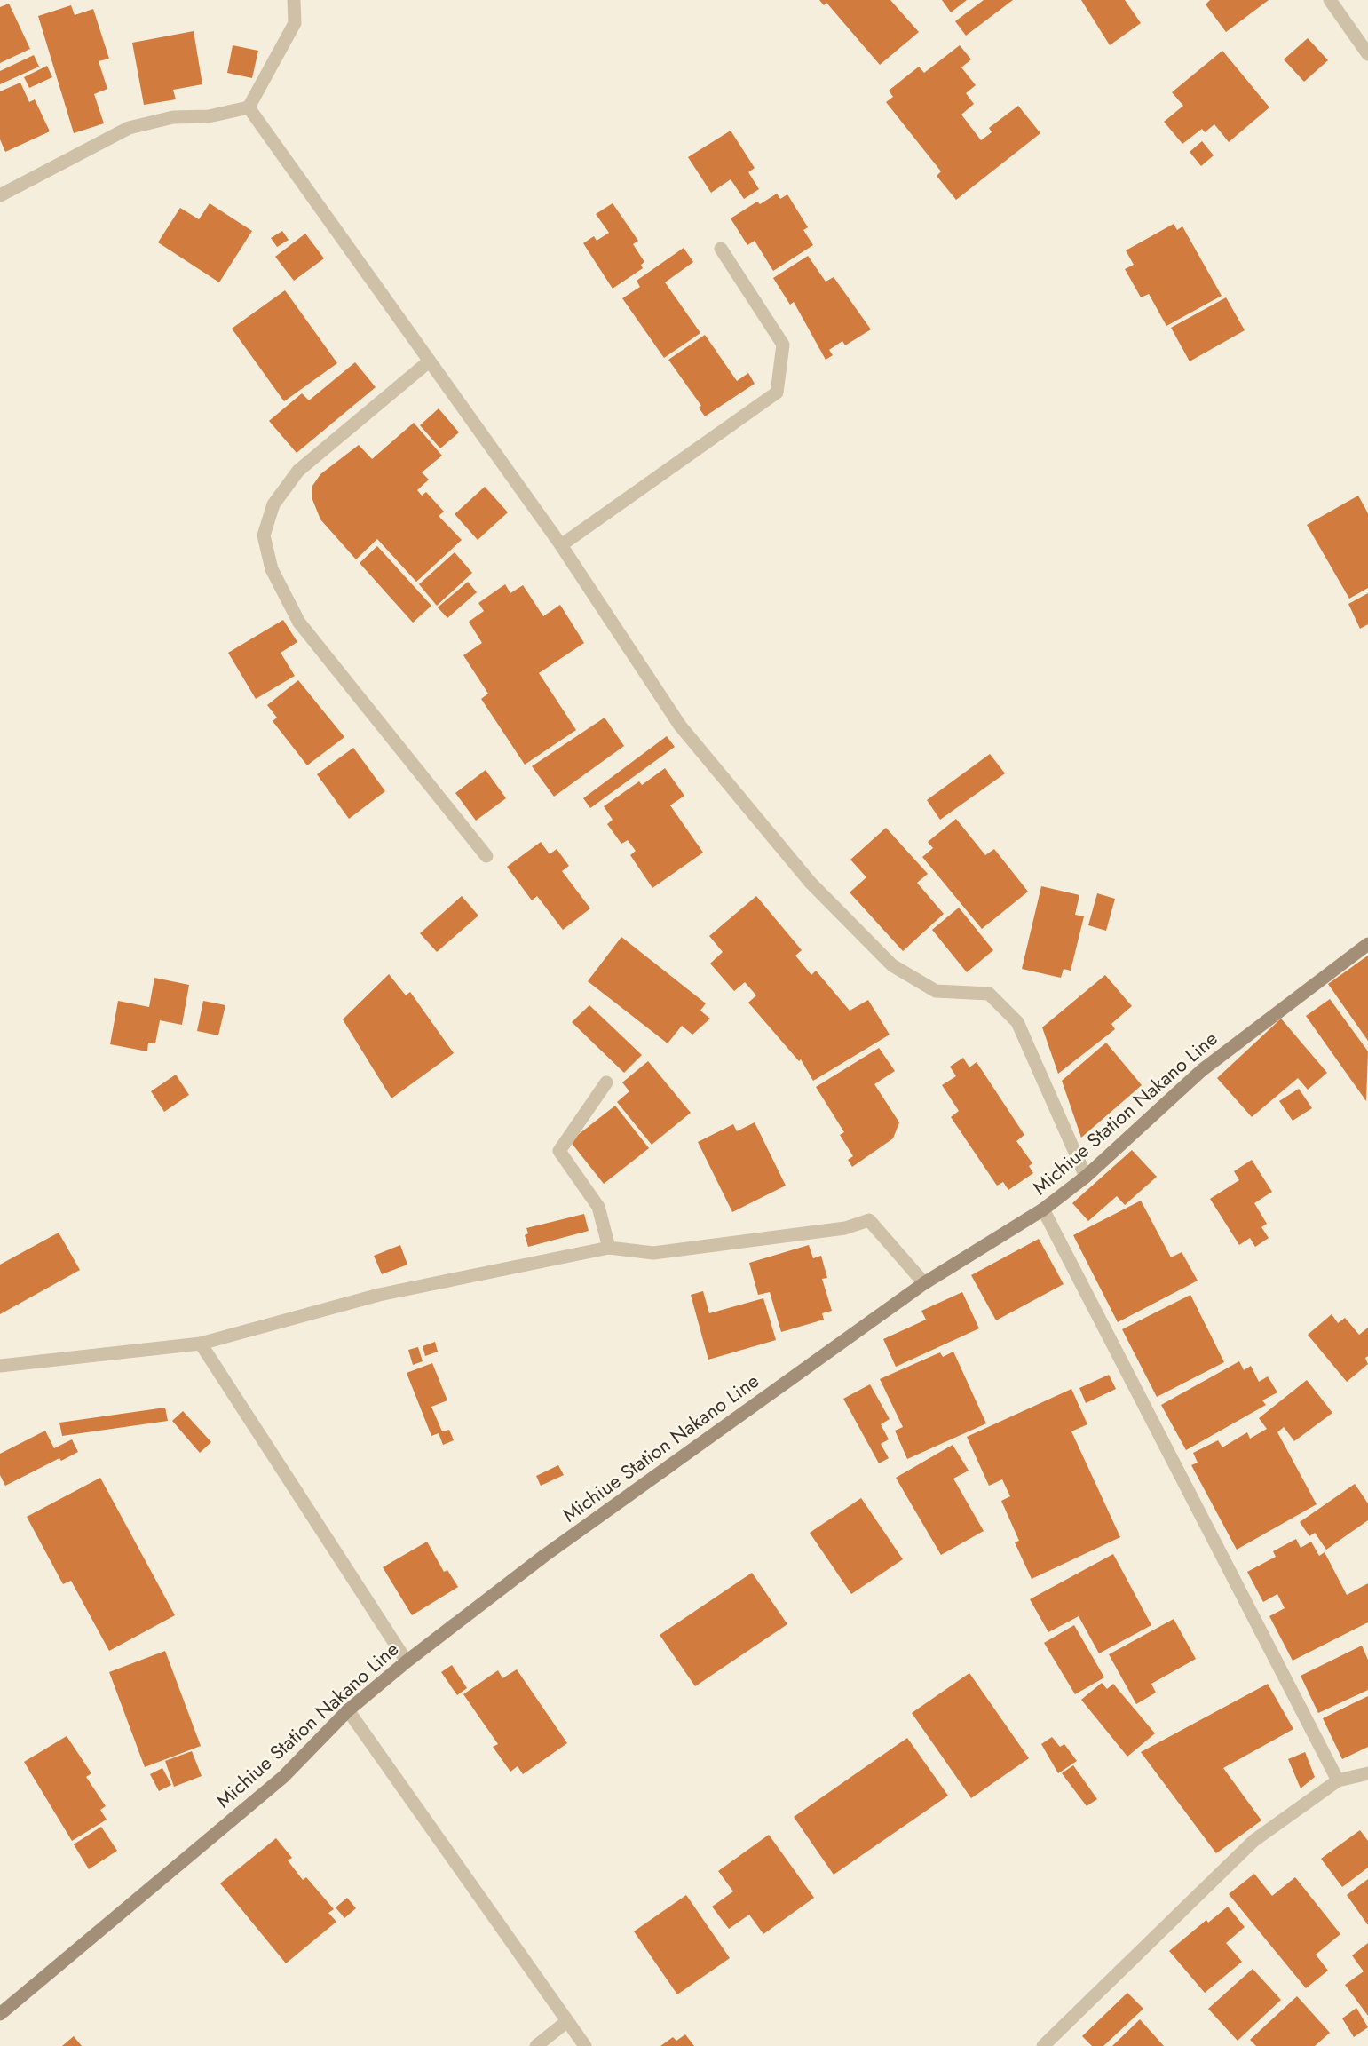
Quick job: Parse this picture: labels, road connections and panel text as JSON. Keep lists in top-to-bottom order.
{
  "streets": {
    "main road": ["Michiue Station Nakano Line"]
  }
}
